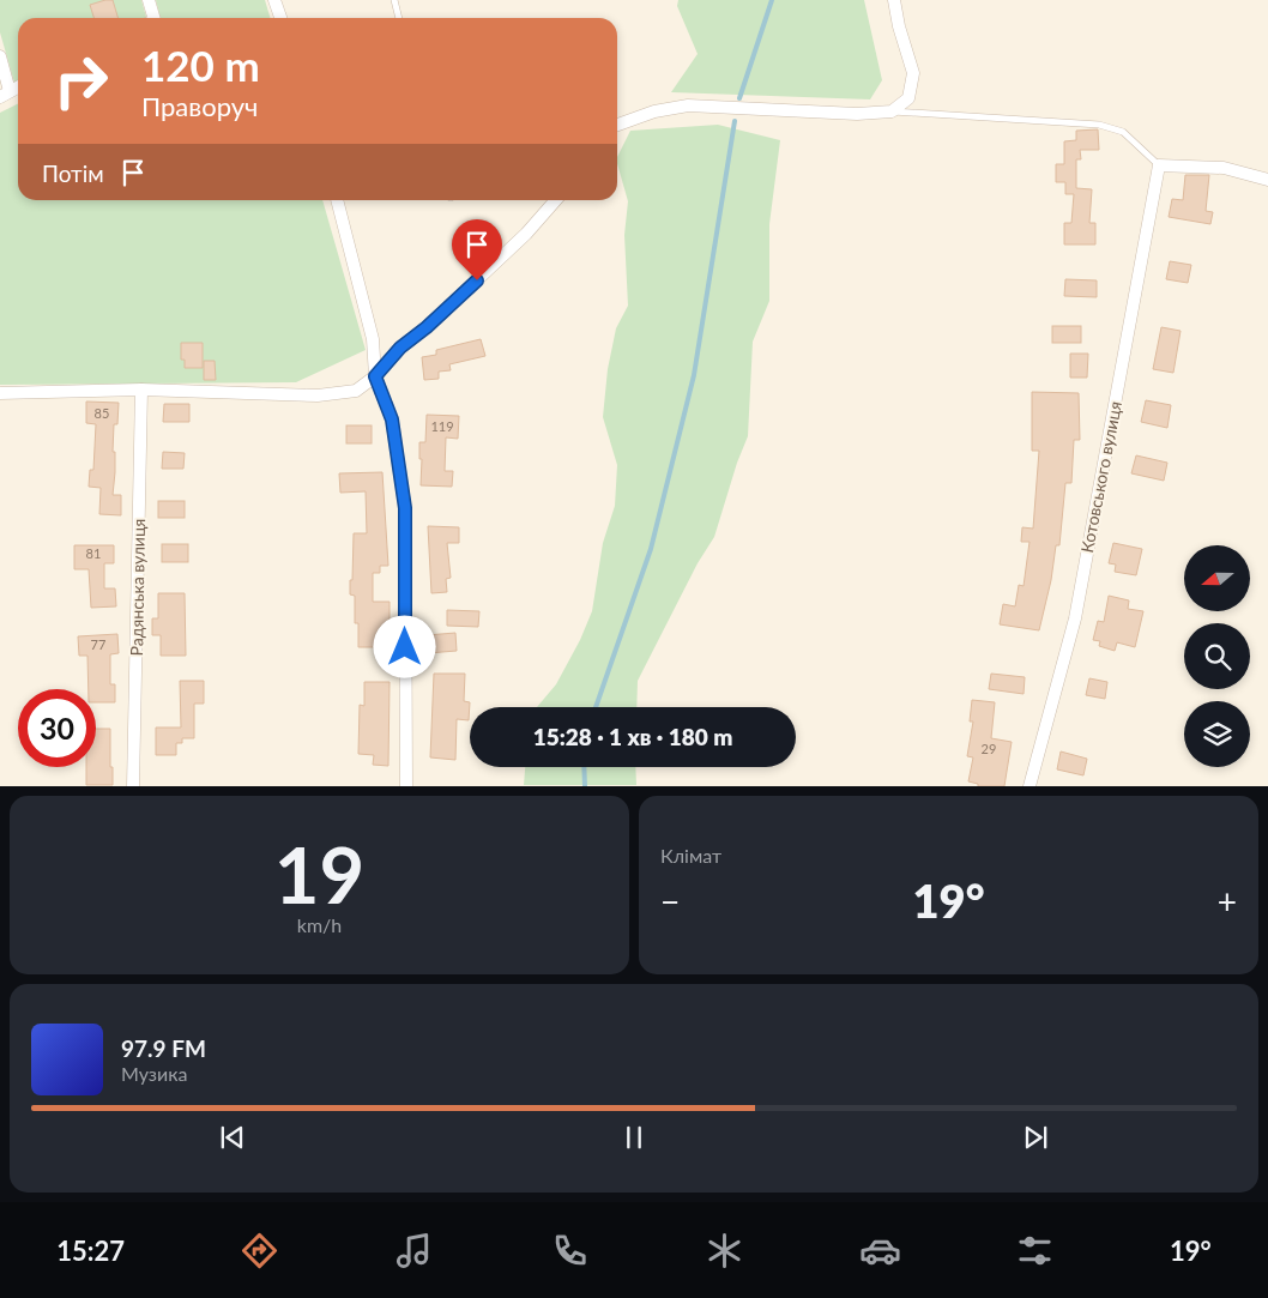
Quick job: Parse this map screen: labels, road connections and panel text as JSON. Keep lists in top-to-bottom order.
{
  "streets": {
    "street": ["Котовського вулиця", "Радянська вулиця"]
  },
  "house_numbers": [
    "85",
    "119",
    "81",
    "77",
    "29"
  ],
  "north": "left",
  "page": {
    "turn": ["120 m", "Праворуч"],
    "then": "Потім",
    "limit": "30",
    "trip": "15:28 · 1 хв · 180 m",
    "tile": [
      ["19", "km/h"],
      "Клімат"
    ],
    "heat": ["−", "19°", "+"],
    "song": ["97.9 FM", "Музика"],
    "tabs": ["15:27", "19°"]
  }
}
